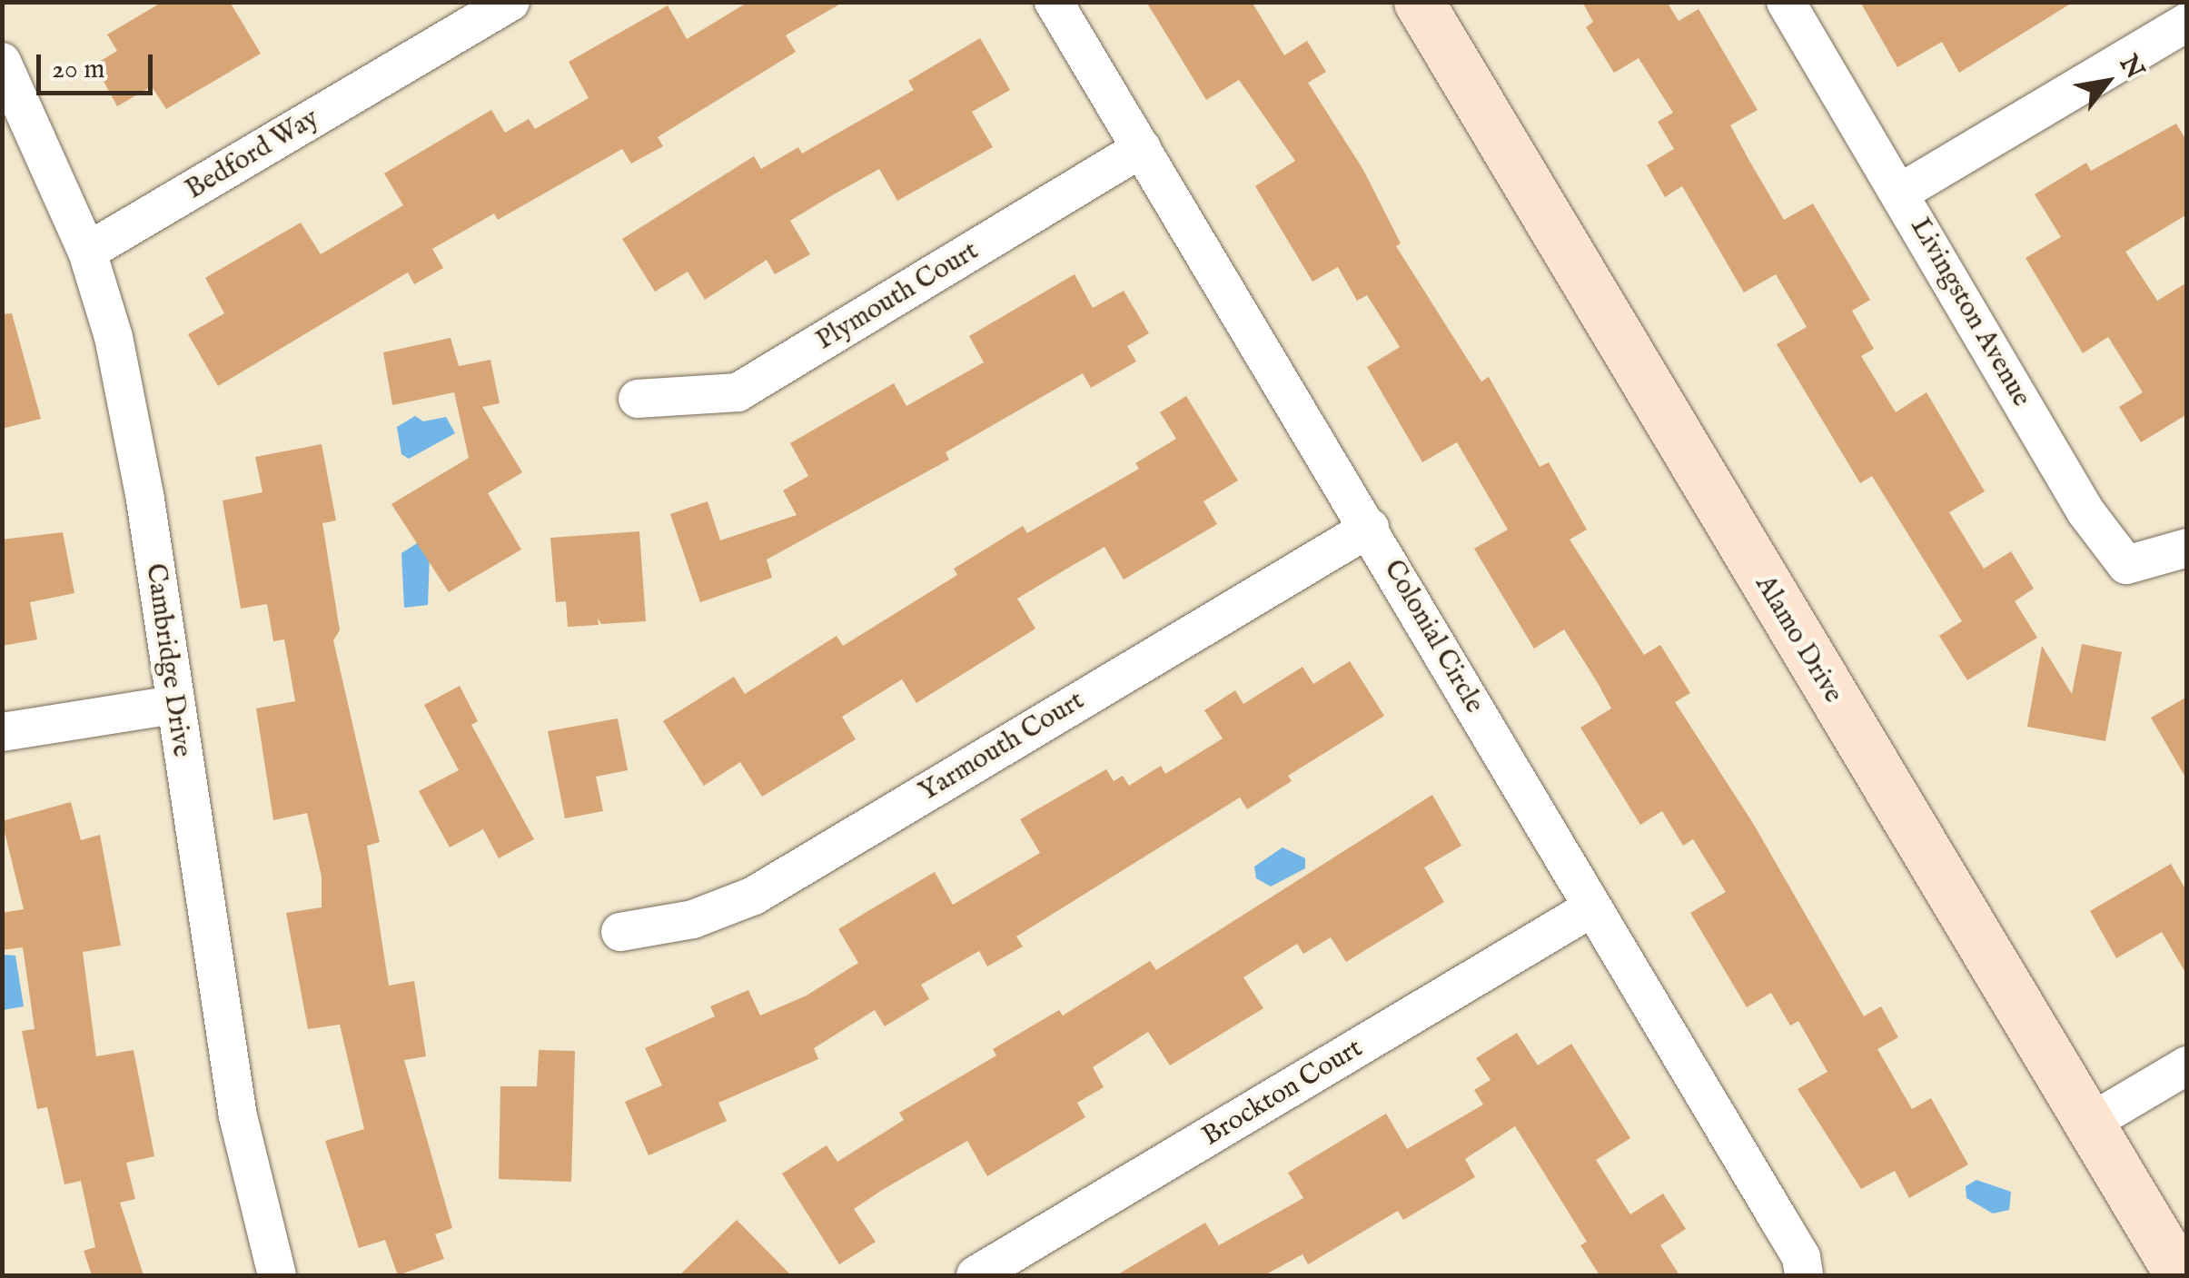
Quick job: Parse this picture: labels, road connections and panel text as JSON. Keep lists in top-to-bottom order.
{
  "streets": {
    "main road": ["Alamo Drive"],
    "street": [
      "Bedford Way",
      "Plymouth Court",
      "Livingston Avenue",
      "Colonial Circle",
      "Cambridge Drive",
      "Yarmouth Court",
      "Brockton Court"
    ]
  },
  "crossings": [
    ["Bedford Way", "Cambridge Drive"],
    ["Plymouth Court", "Colonial Circle"],
    ["Colonial Circle", "Yarmouth Court"],
    ["Colonial Circle", "Brockton Court"]
  ],
  "scale_bar": "20 m",
  "north": "top right"
}
